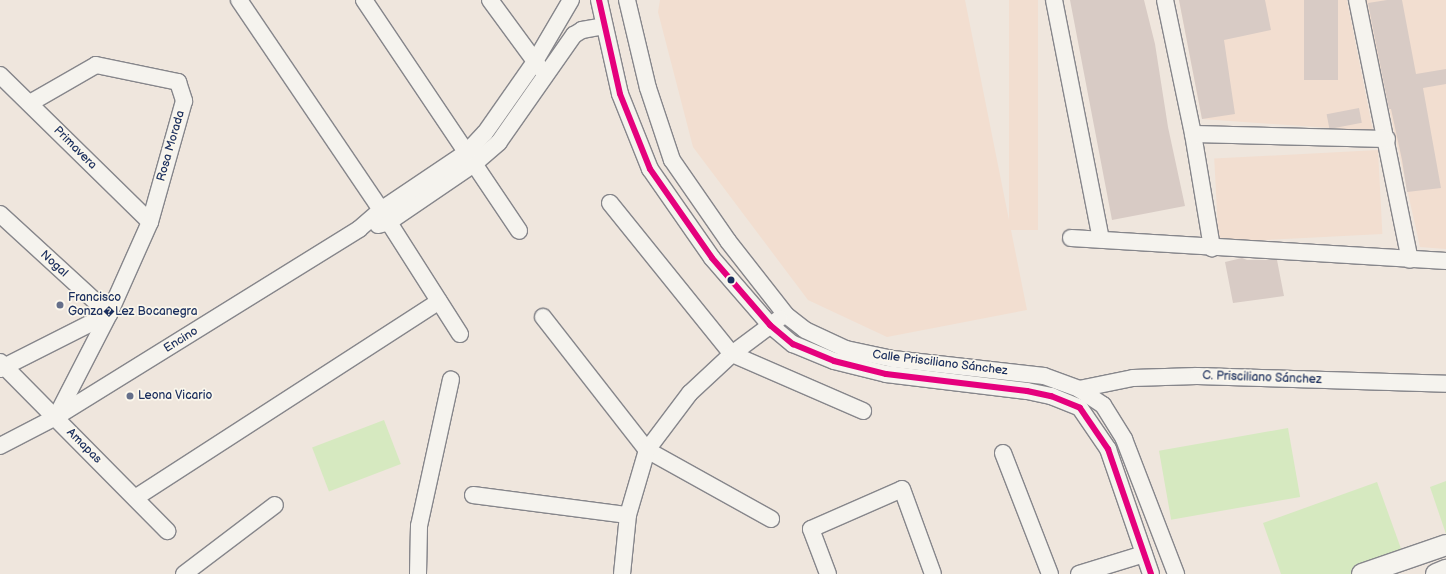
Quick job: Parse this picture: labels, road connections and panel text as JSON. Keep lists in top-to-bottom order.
{
  "streets": {
    "street": [
      "Rosa Morada",
      "Primavera",
      "Nogal",
      "Encino",
      "Calle Prisciliano Sánchez",
      "C. Prisciliano Sánchez",
      "Amapas"
    ]
  },
  "crossings": [
    ["Rosa Morada", "Primavera"],
    ["Rosa Morada", "Nogal"],
    ["Rosa Morada", "Encino"],
    ["Rosa Morada", "Amapas"],
    ["Encino", "Amapas"],
    ["Calle Prisciliano Sánchez", "C. Prisciliano Sánchez"]
  ],
  "places": ["Francisco Gonza�Lez Bocanegra", "Leona Vicario"]
}
